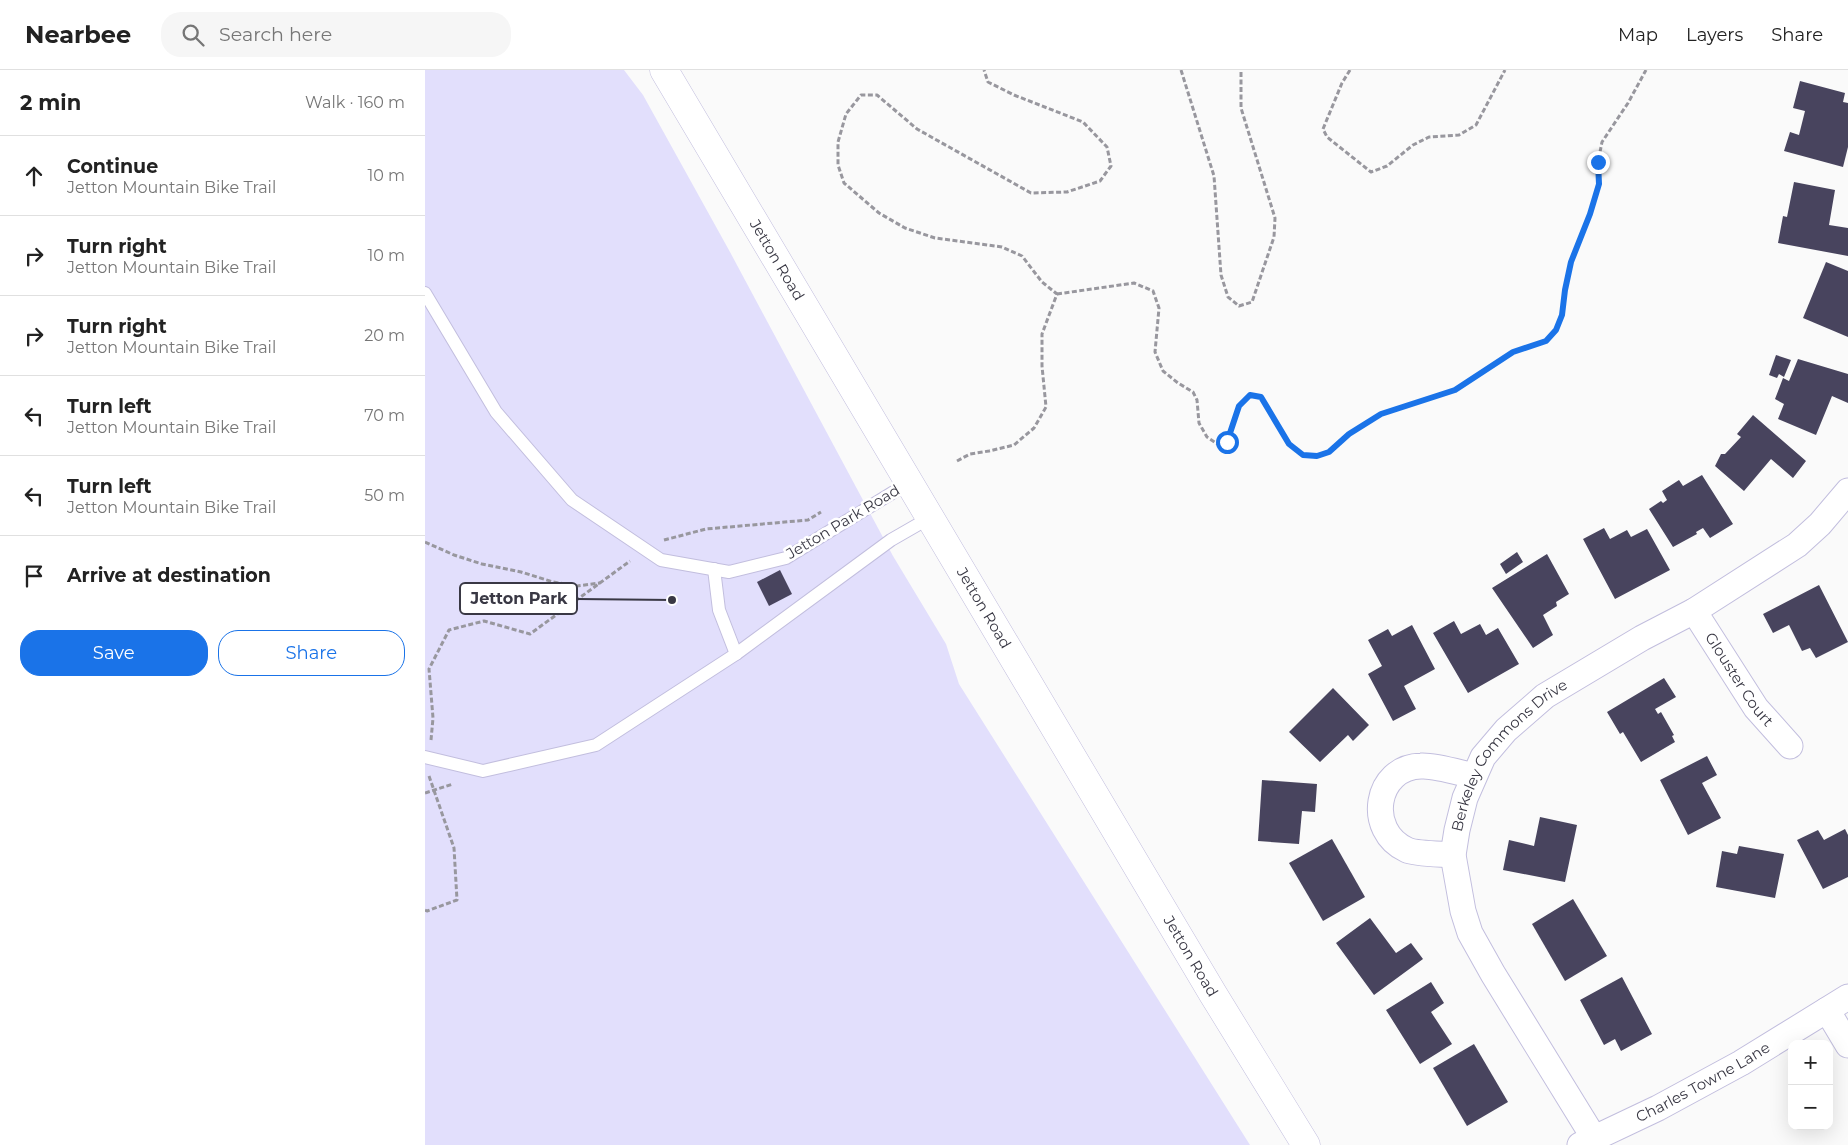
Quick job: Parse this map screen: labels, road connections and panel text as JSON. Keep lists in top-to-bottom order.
{
  "streets": {
    "street": [
      "Jetton Road",
      "Glouster Court",
      "Berkeley Commons Drive",
      "Charles Towne Lane"
    ],
    "lane": ["Jetton Park Road"]
  },
  "crossings": [
    ["Jetton Road", "Jetton Park Road"],
    ["Glouster Court", "Berkeley Commons Drive"],
    ["Berkeley Commons Drive", "Charles Towne Lane"]
  ],
  "places": ["Jetton Park"],
  "page": {
    "header": "Nearbee",
    "search": "Search here",
    "nav": ["Map", "Layers", "Share"],
    "heading": ["2 min", "Walk · 160 m"],
    "list": [
      ["Continue", "Jetton Mountain Bike Trail", "10 m"],
      ["Turn right", "Jetton Mountain Bike Trail", "10 m"],
      ["Turn right", "Jetton Mountain Bike Trail", "20 m"],
      ["Turn left", "Jetton Mountain Bike Trail", "70 m"],
      ["Turn left", "Jetton Mountain Bike Trail", "50 m"],
      "Arrive at destination"
    ],
    "buttons": ["Save", "Share"],
    "map_buttons": ["+", "−"]
  }
}
